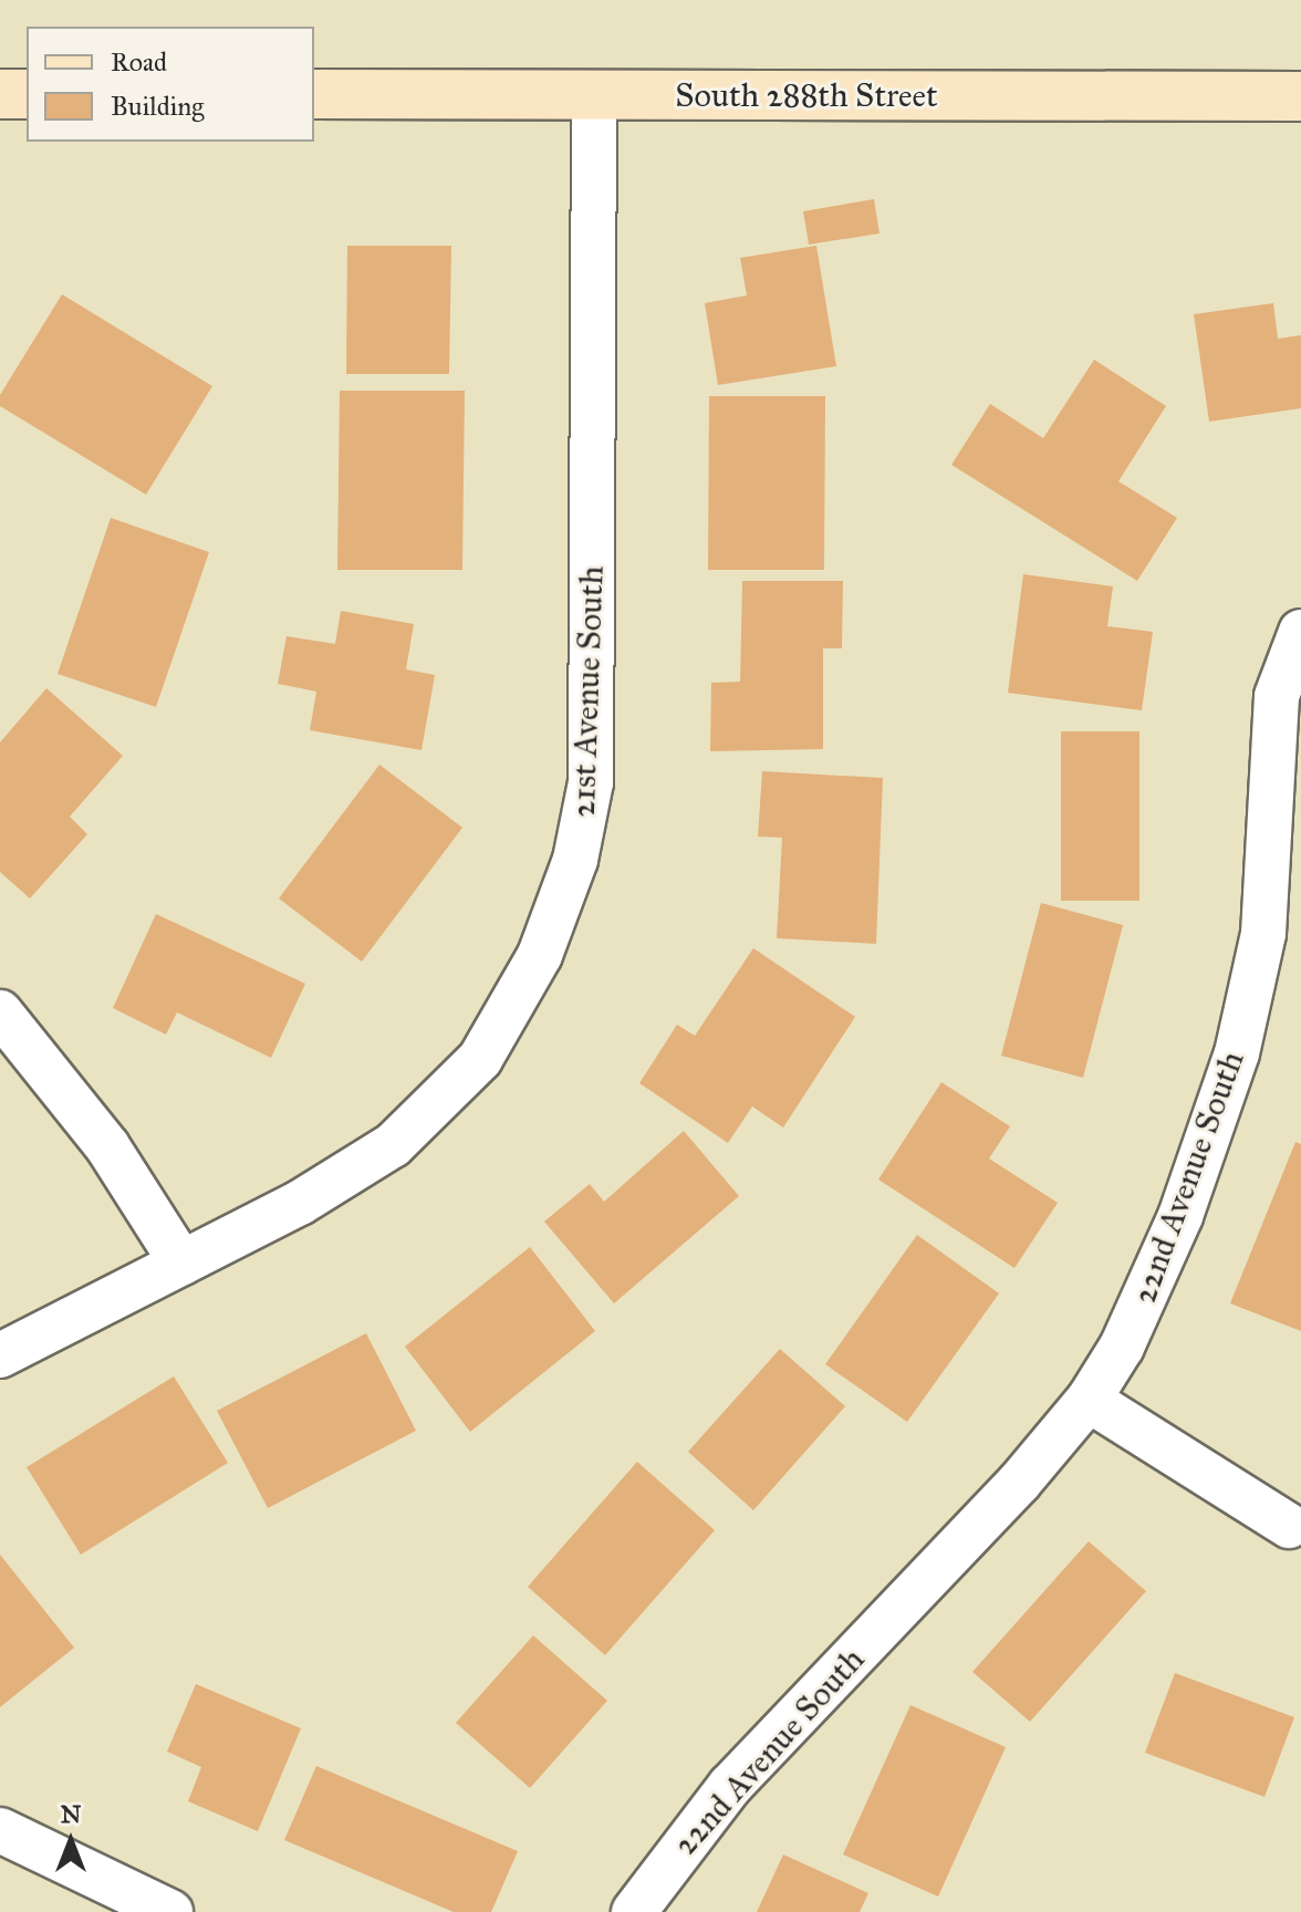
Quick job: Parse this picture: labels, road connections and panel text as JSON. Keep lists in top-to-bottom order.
{
  "streets": {
    "main road": ["South 288th Street"],
    "street": ["21st Avenue South", "22nd Avenue South"]
  },
  "crossings": [
    ["South 288th Street", "21st Avenue South"]
  ],
  "legend": ["Road", "Building"],
  "north": "top"
}
